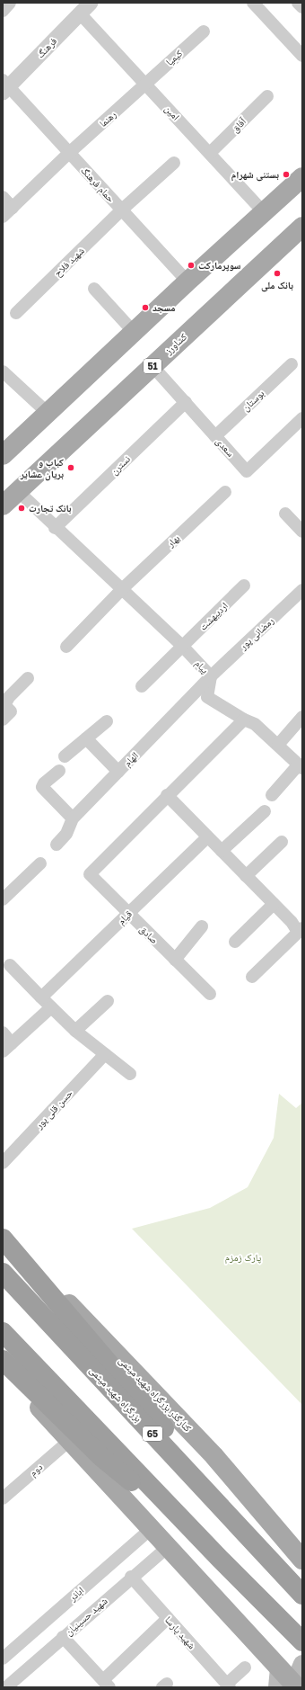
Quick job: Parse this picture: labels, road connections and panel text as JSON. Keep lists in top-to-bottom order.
{
  "streets": {
    "highway": ["بزرگراه شهید میثمی", "65"],
    "main road": ["کشاورز", "51", "کنارگذر بزرگراه شهید میثمی"],
    "street": [
      "فرهنگ",
      "کیمیا",
      "امین",
      "رهنما",
      "آفاق",
      "حمام فرهنگ",
      "شهید فلاح",
      "بوستان",
      "سعدی",
      "نسترن",
      "بهار",
      "اردیبهشت",
      "رمضانی پور",
      "پیام",
      "الهام",
      "قیام",
      "صادق",
      "حسن قلی پور",
      "دوم",
      "اباذر",
      "شهید حسینیان",
      "شهید پارسا"
    ]
  },
  "crossings": [
    ["فرهنگ", "امین"],
    ["فرهنگ", "حمام فرهنگ"],
    ["کیمیا", "امین"],
    ["کیمیا", "رهنما"],
    ["امین", "رهنما"],
    ["امین", "آفاق"],
    ["رهنما", "حمام فرهنگ"],
    ["حمام فرهنگ", "شهید فلاح"],
    ["کشاورز", "سعدی"],
    ["کشاورز", "پیام"],
    ["بوستان", "سعدی"],
    ["سعدی", "نسترن"],
    ["نسترن", "پیام"],
    ["بهار", "پیام"],
    ["اردیبهشت", "پیام"],
    ["رمضانی پور", "پیام"],
    ["رمضانی پور", "الهام"],
    ["پیام", "الهام"],
    ["قیام", "صادق"],
    ["شهید حسینیان", "شهید پارسا"]
  ],
  "parks": ["پارک زمزم"],
  "places": [
    "بستنی شهرام",
    "سوپرمارکت",
    "بانک ملی",
    "مسجد",
    "کباب و بریان عشایر",
    "بانک تجارت"
  ]
}
